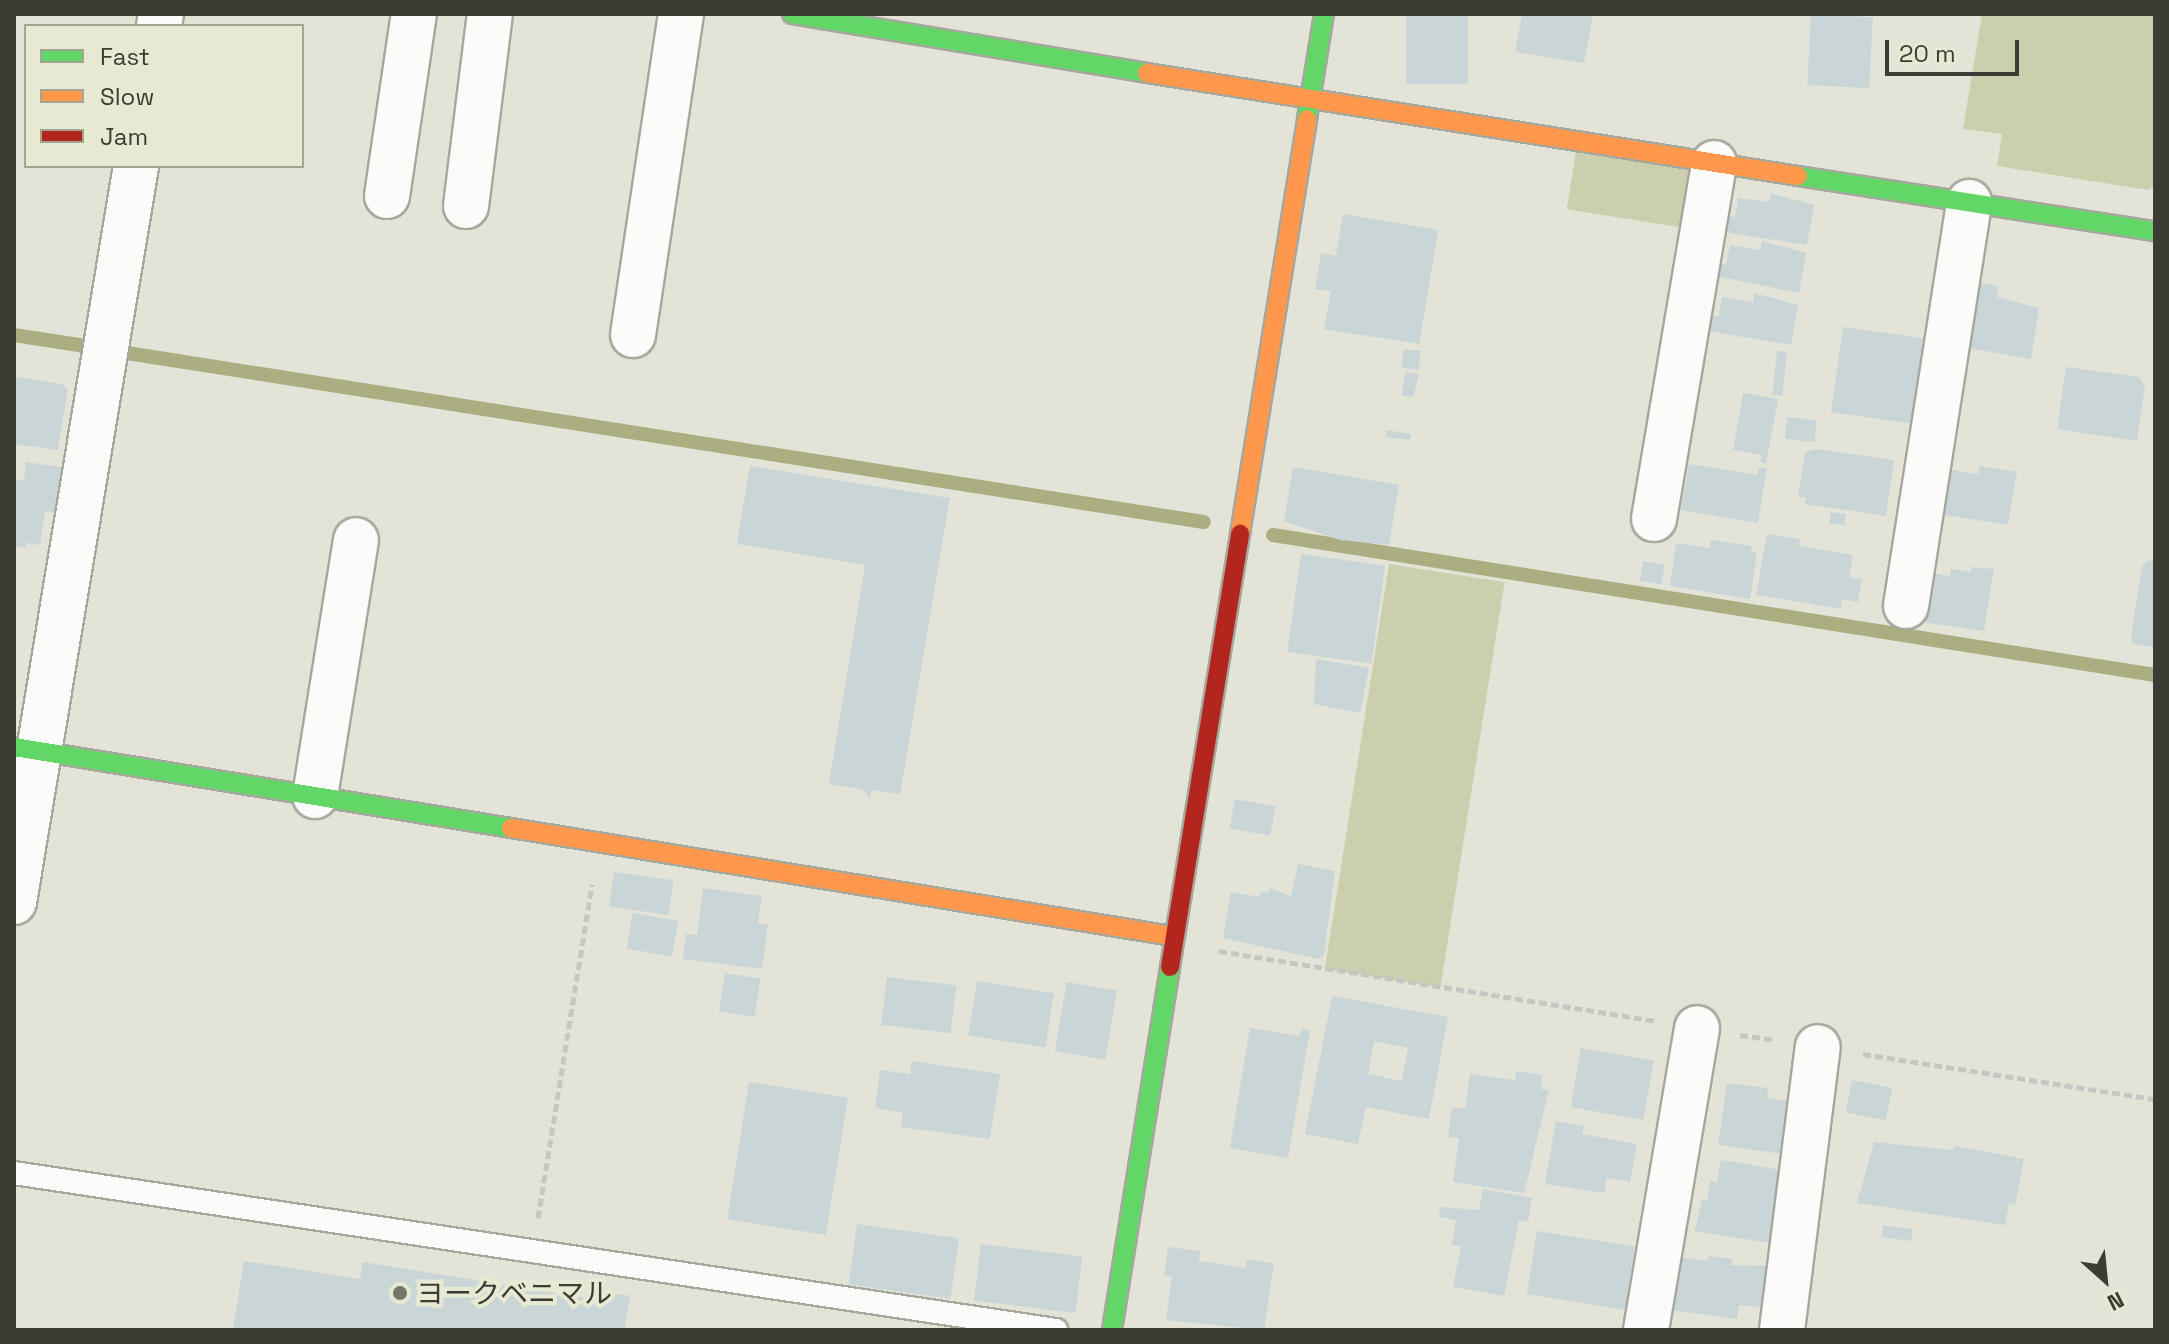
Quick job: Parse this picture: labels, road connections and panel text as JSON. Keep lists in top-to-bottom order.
{
  "places": ["ヨークベニマル"],
  "legend": ["Fast", "Slow", "Jam"],
  "scale_bar": "20 m",
  "north": "bottom right"
}
